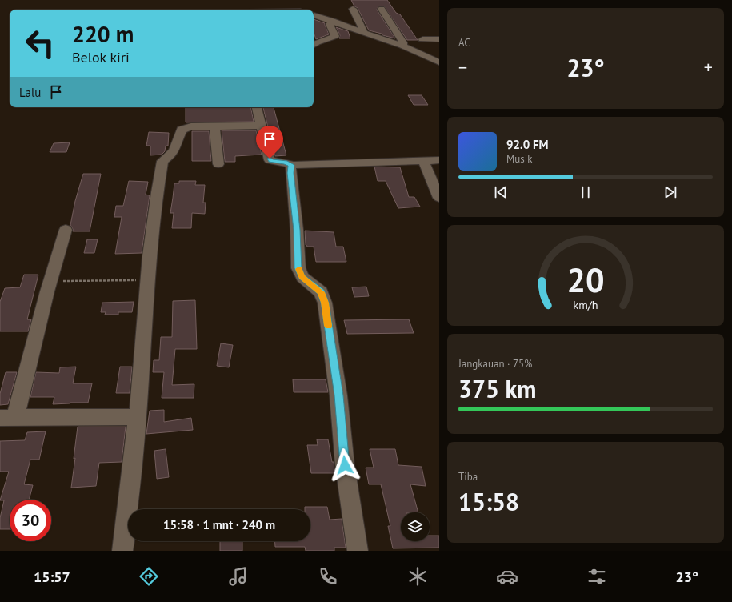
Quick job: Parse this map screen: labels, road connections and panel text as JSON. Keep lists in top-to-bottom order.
{
  "page": {
    "tile": [
      "AC",
      ["Jangkauan · 75%", "375 km"],
      ["Tiba", "15:58"]
    ],
    "turn": ["220 m", "Belok kiri"],
    "heat": ["−", "23°", "+"],
    "then": "Lalu",
    "song": ["92.0 FM", "Musik"],
    "limit": "30",
    "trip": "15:58 · 1 mnt · 240 m",
    "tabs": ["15:57", "23°"],
    "gauge": ["20", "km/h"]
  }
}
